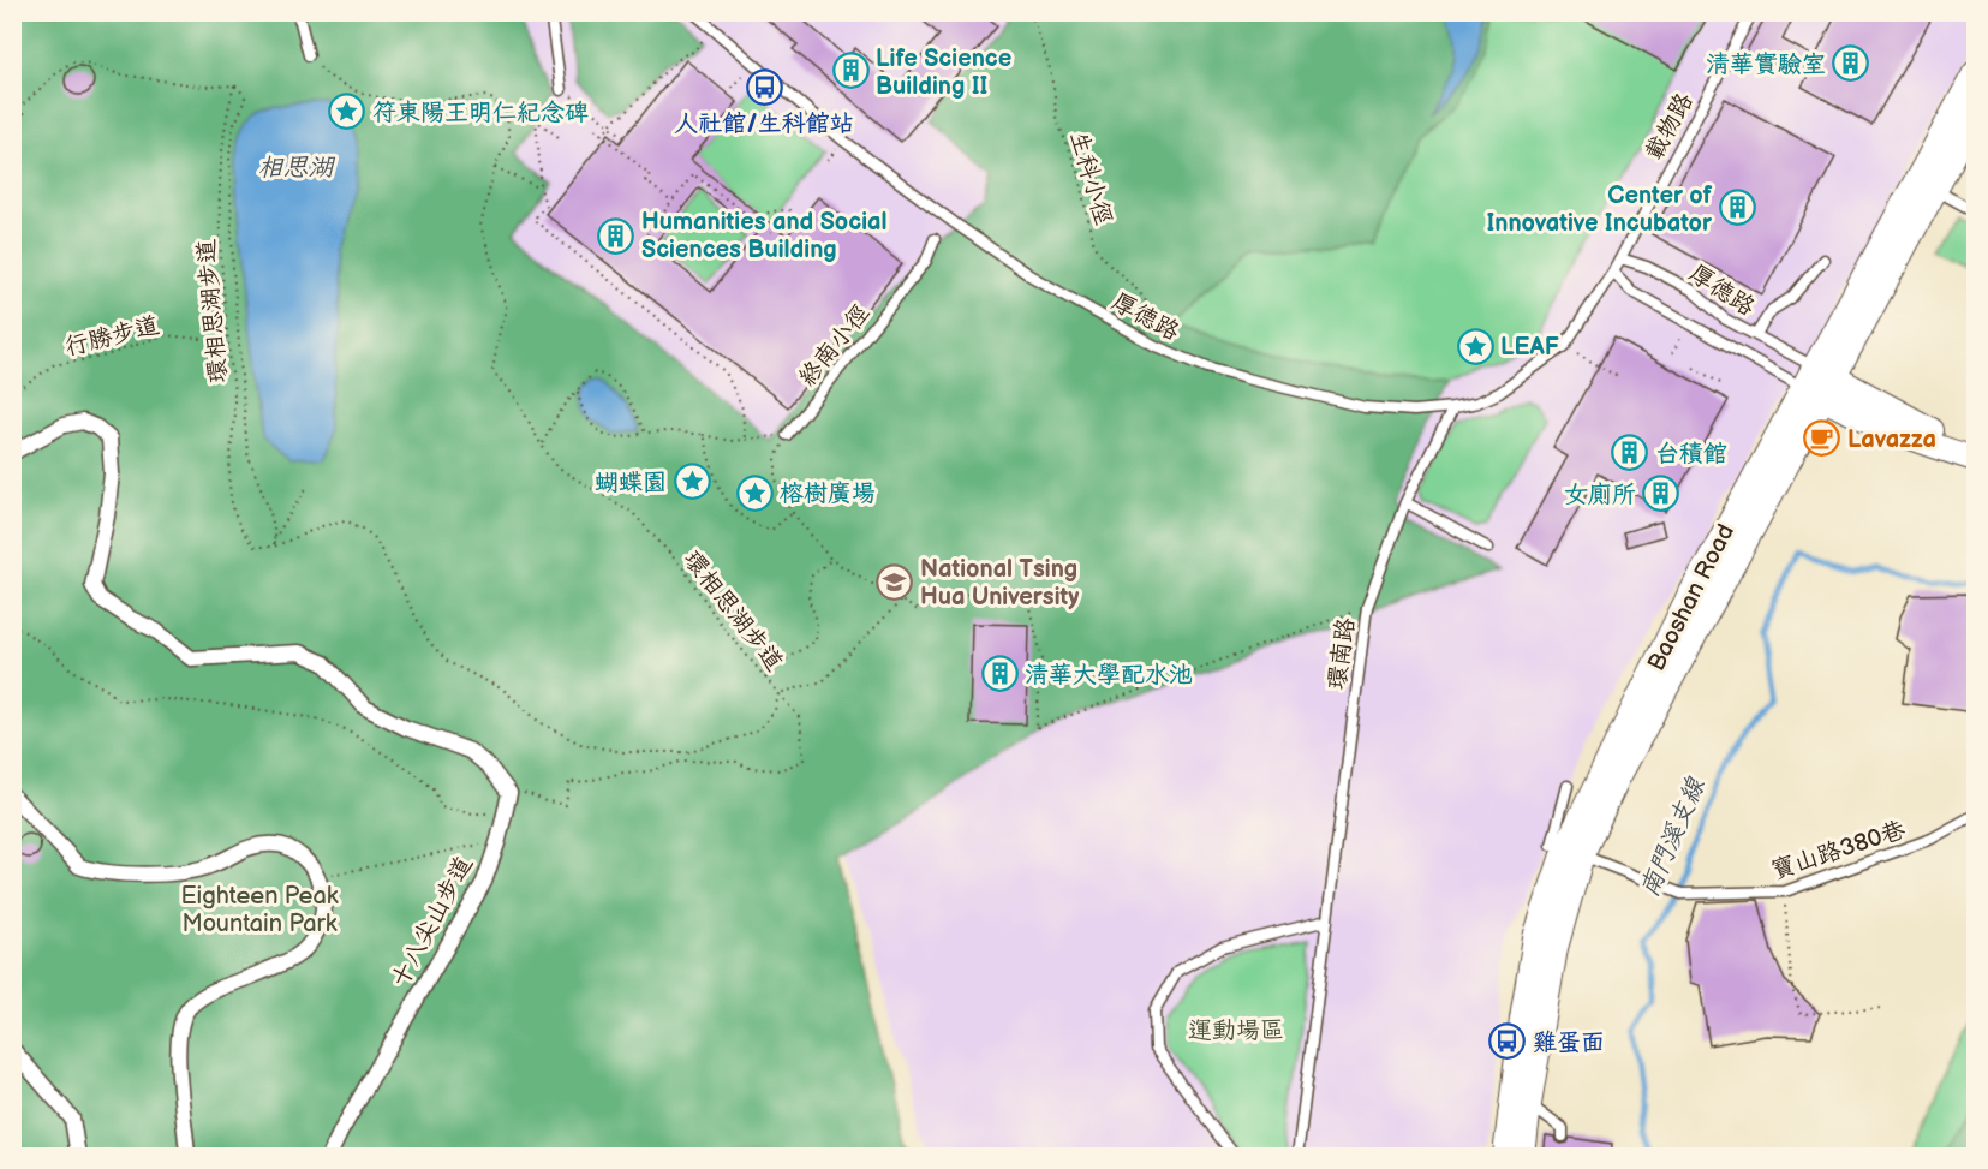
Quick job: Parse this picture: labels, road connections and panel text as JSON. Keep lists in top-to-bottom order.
{
  "streets": {
    "street": ["Baoshan Road", "十八尖山步道"],
    "lane": [
      "載物路",
      "厚德路",
      "終南小徑",
      "環南路",
      "寶山路380巷"
    ],
    "path": ["生科小徑", "環相思湖步道", "行勝步道"]
  },
  "crossings": [
    ["載物路", "厚德路"],
    ["厚德路", "Baoshan Road"],
    ["厚德路", "環南路"],
    ["環相思湖步道", "行勝步道"],
    ["Baoshan Road", "寶山路380巷"]
  ],
  "water": ["相思湖", "南門溪支線"],
  "parks": ["Eighteen Peak Mountain Park", "運動場區"],
  "places": {
    "building": [
      "清華實驗室",
      "Life Science Building II",
      "Center of Innovative Incubator",
      "Humanities and Social Sciences Building",
      "台積館",
      "女廁所",
      "清華大學配水池"
    ],
    "bus stop": ["人社館/生科館站", "雞蛋面"],
    "place": [
      "符東陽王明仁紀念碑",
      "LEAF",
      "蝴蝶園",
      "榕樹廣場"
    ],
    "cafe": ["Lavazza"],
    "school or university": ["National Tsing Hua University"]
  }
}
